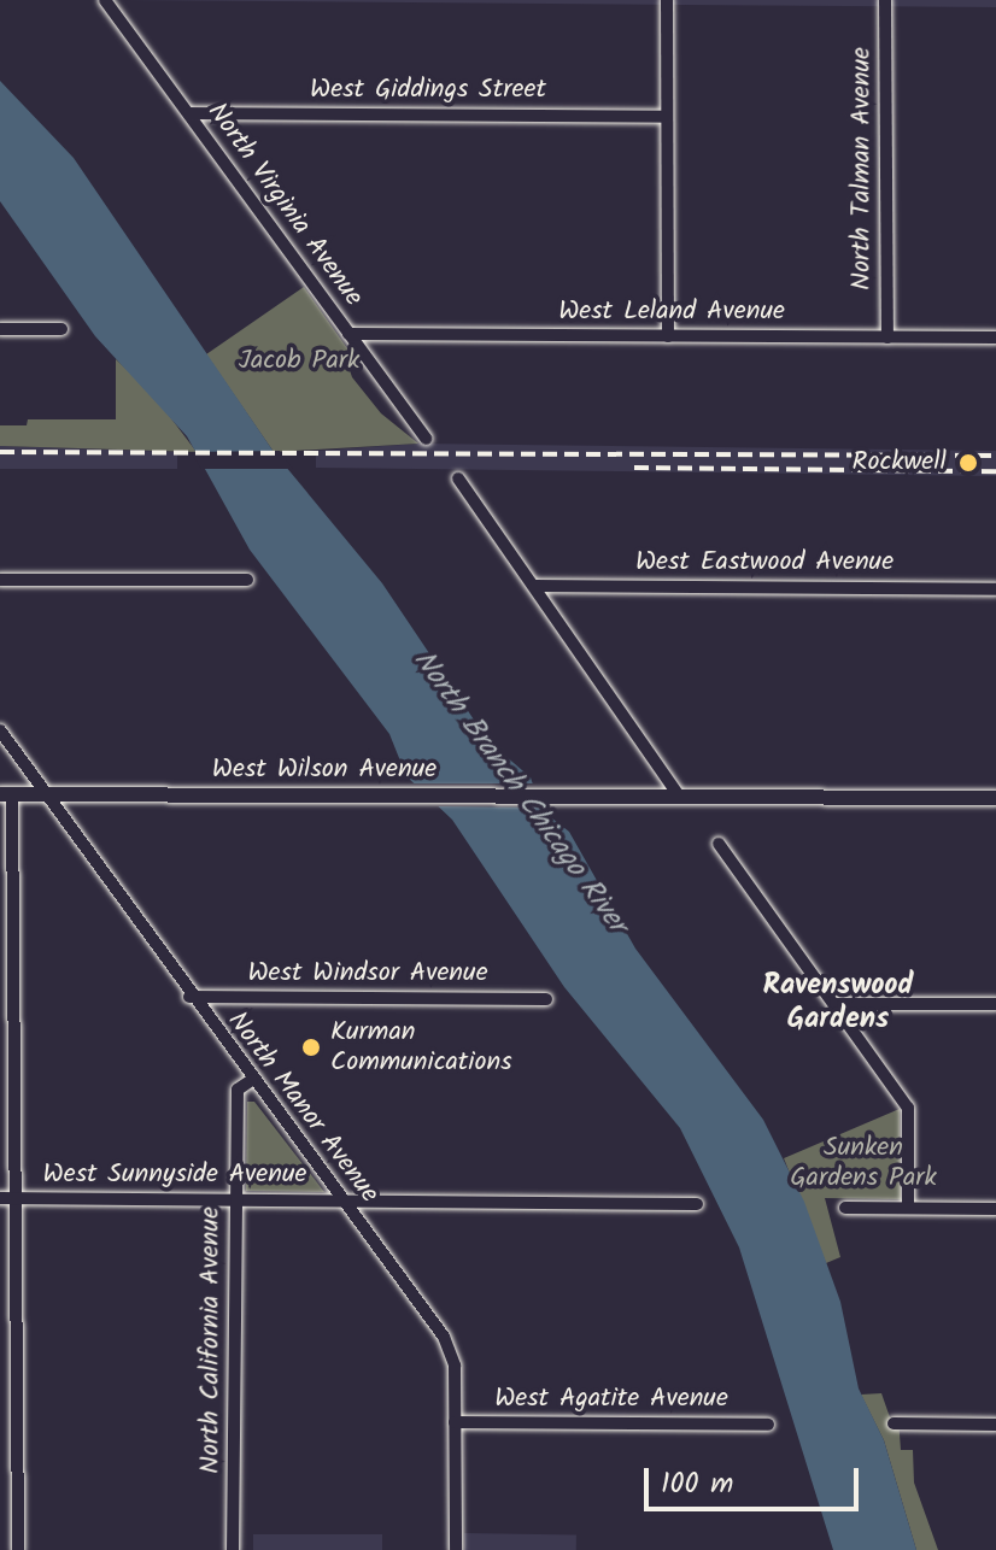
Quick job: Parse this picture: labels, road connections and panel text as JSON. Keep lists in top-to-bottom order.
{
  "streets": {
    "street": [
      "West Giddings Street",
      "North Talman Avenue",
      "North Virginia Avenue",
      "West Leland Avenue",
      "West Eastwood Avenue",
      "West Wilson Avenue",
      "West Windsor Avenue",
      "North Manor Avenue",
      "West Sunnyside Avenue",
      "North California Avenue",
      "West Agatite Avenue"
    ]
  },
  "crossings": [
    ["West Giddings Street", "North Virginia Avenue"],
    ["North Talman Avenue", "West Leland Avenue"],
    ["North Virginia Avenue", "West Leland Avenue"],
    ["West Wilson Avenue", "North Manor Avenue"],
    ["West Windsor Avenue", "North Manor Avenue"],
    ["North Manor Avenue", "West Sunnyside Avenue"],
    ["North Manor Avenue", "North California Avenue"],
    ["North Manor Avenue", "West Agatite Avenue"],
    ["West Sunnyside Avenue", "North California Avenue"]
  ],
  "districts": ["Ravenswood Gardens"],
  "water": ["North Branch Chicago River"],
  "parks": ["Jacob Park", "Sunken Gardens Park"],
  "places": ["Rockwell", "Kurman Communications"],
  "scale_bar": "100 m"
}
